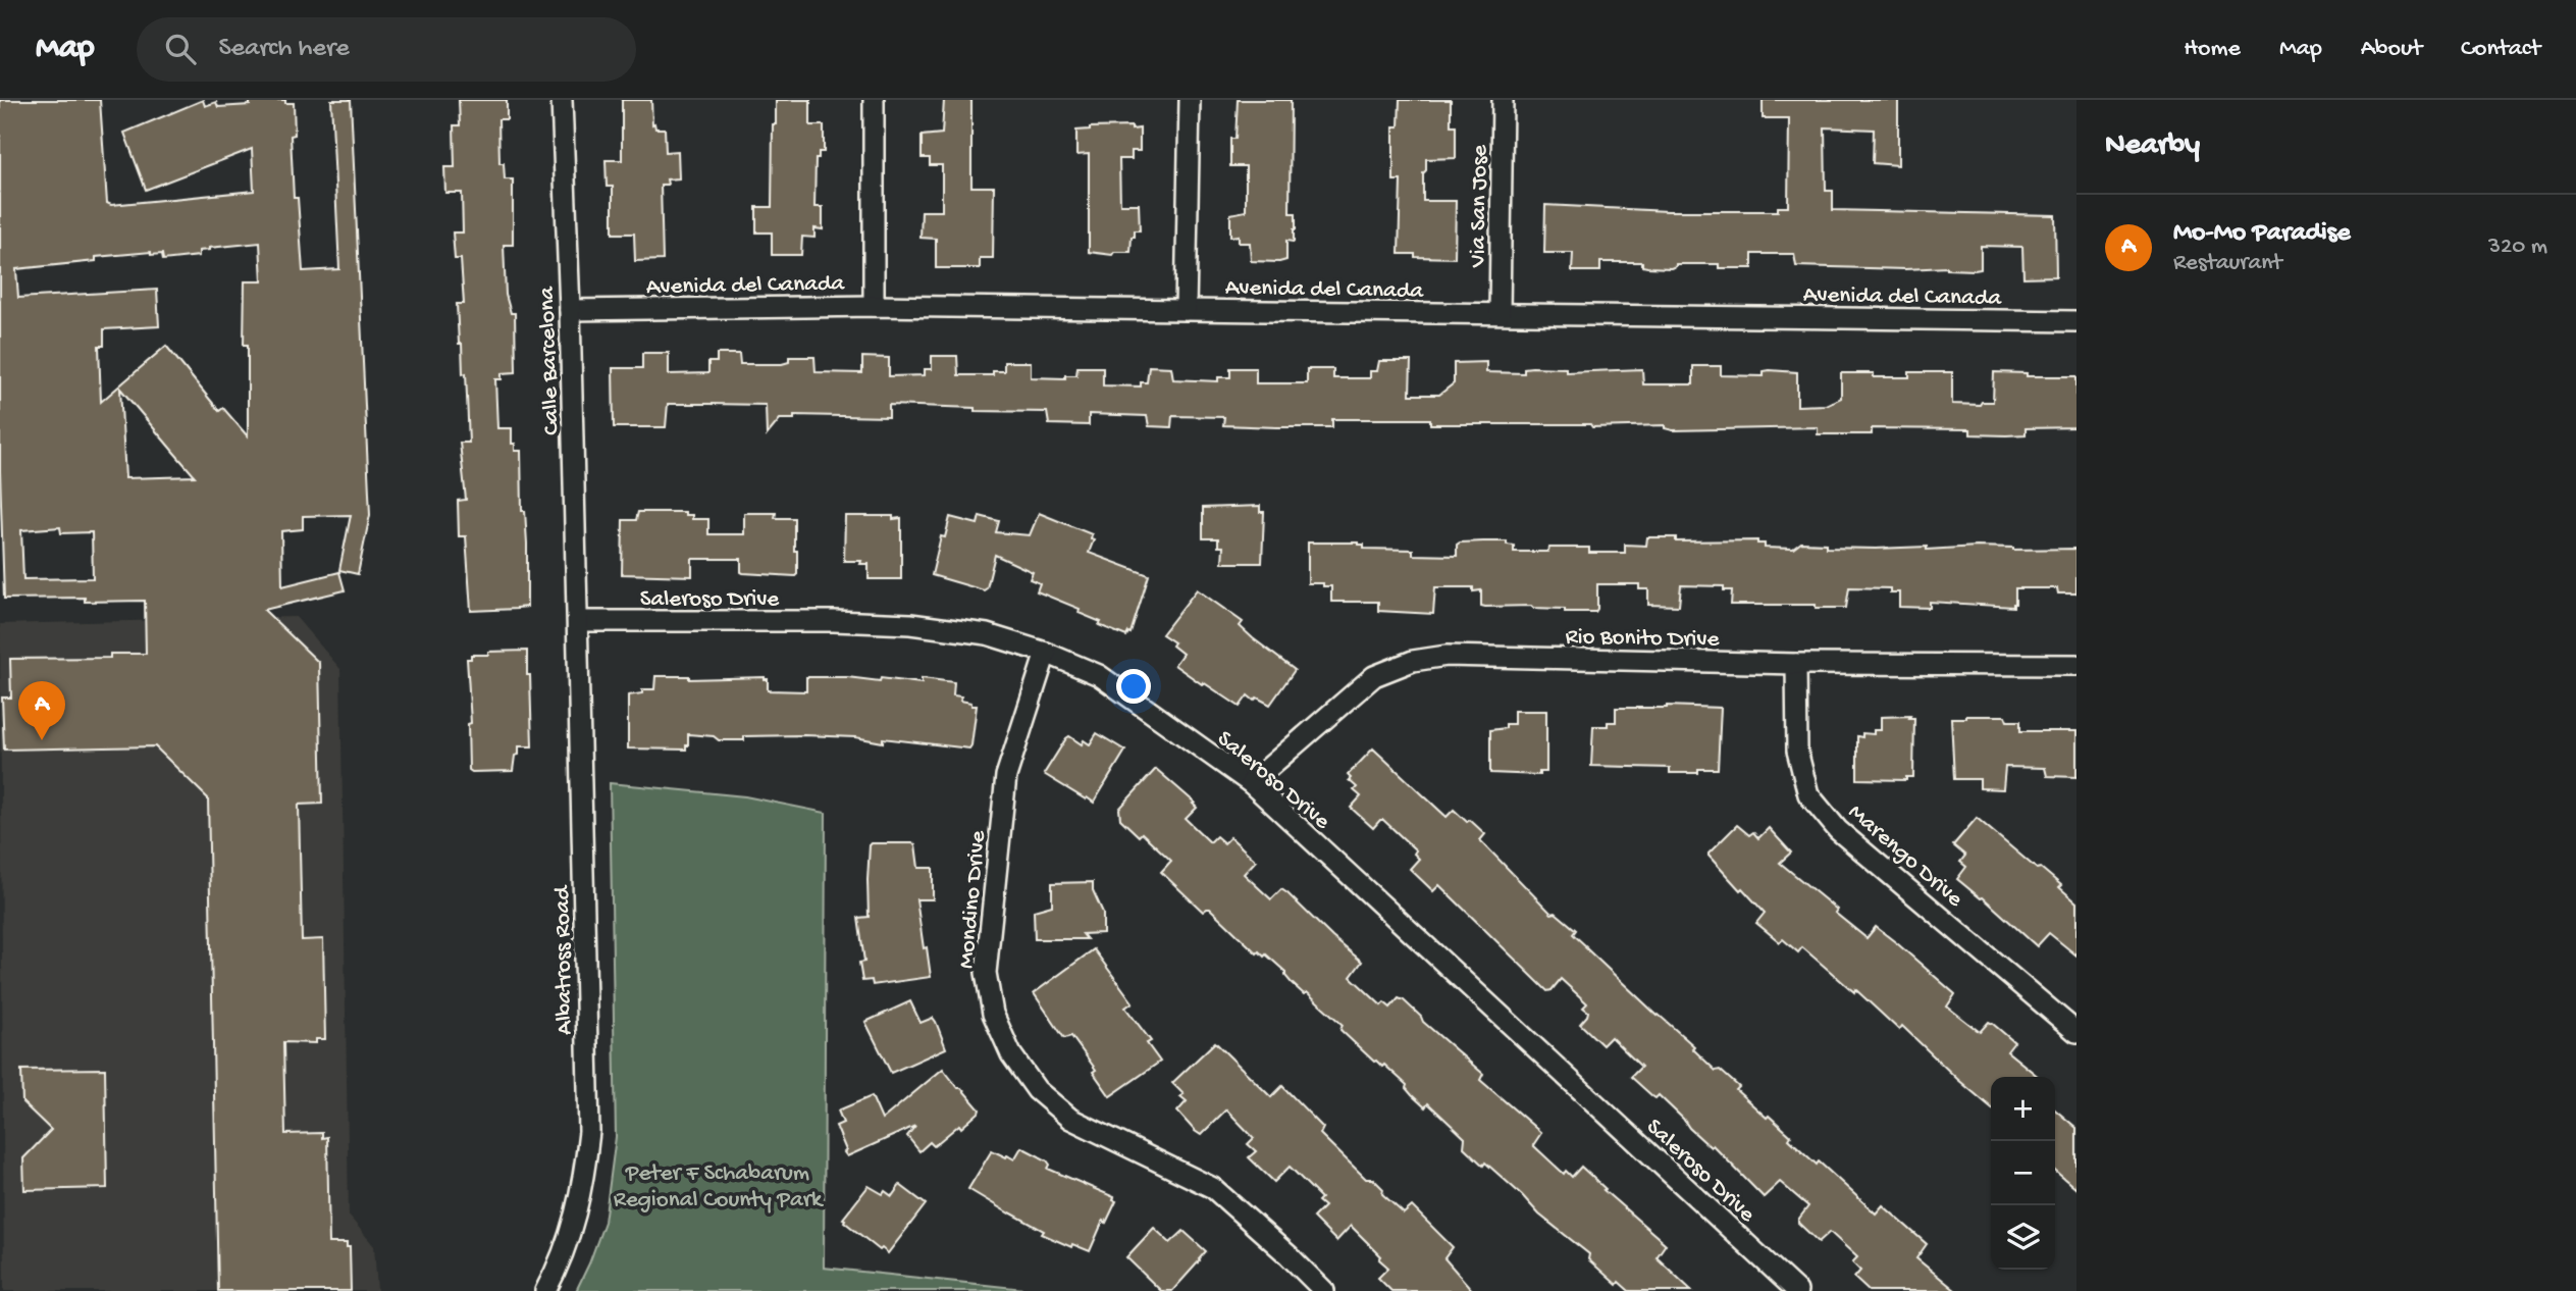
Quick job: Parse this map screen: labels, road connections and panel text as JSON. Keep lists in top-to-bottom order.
{
  "streets": {
    "street": [
      "Via San Jose",
      "Avenida del Canada",
      "Calle Barcelona",
      "Saleroso Drive",
      "Rio Bonito Drive",
      "Marengo Drive",
      "Mondino Drive",
      "Albatross Road"
    ]
  },
  "crossings": [
    ["Via San Jose", "Avenida del Canada"],
    ["Avenida del Canada", "Calle Barcelona"],
    ["Calle Barcelona", "Saleroso Drive"],
    ["Calle Barcelona", "Albatross Road"],
    ["Saleroso Drive", "Rio Bonito Drive"],
    ["Saleroso Drive", "Mondino Drive"],
    ["Saleroso Drive", "Albatross Road"],
    ["Rio Bonito Drive", "Marengo Drive"]
  ],
  "parks": ["Peter F Schabarum Regional County Park"],
  "page": {
    "header": "Map",
    "search": "Search here",
    "nav": [
      "Home",
      "Map",
      "About",
      "Contact"
    ],
    "heading": "Nearby",
    "list": [
      {
        "mark": "A",
        "name": "Mo-Mo Paradise",
        "note": "Restaurant",
        "value": "320 m"
      }
    ],
    "pins": "A",
    "map_buttons": ["+", "−"]
  }
}
